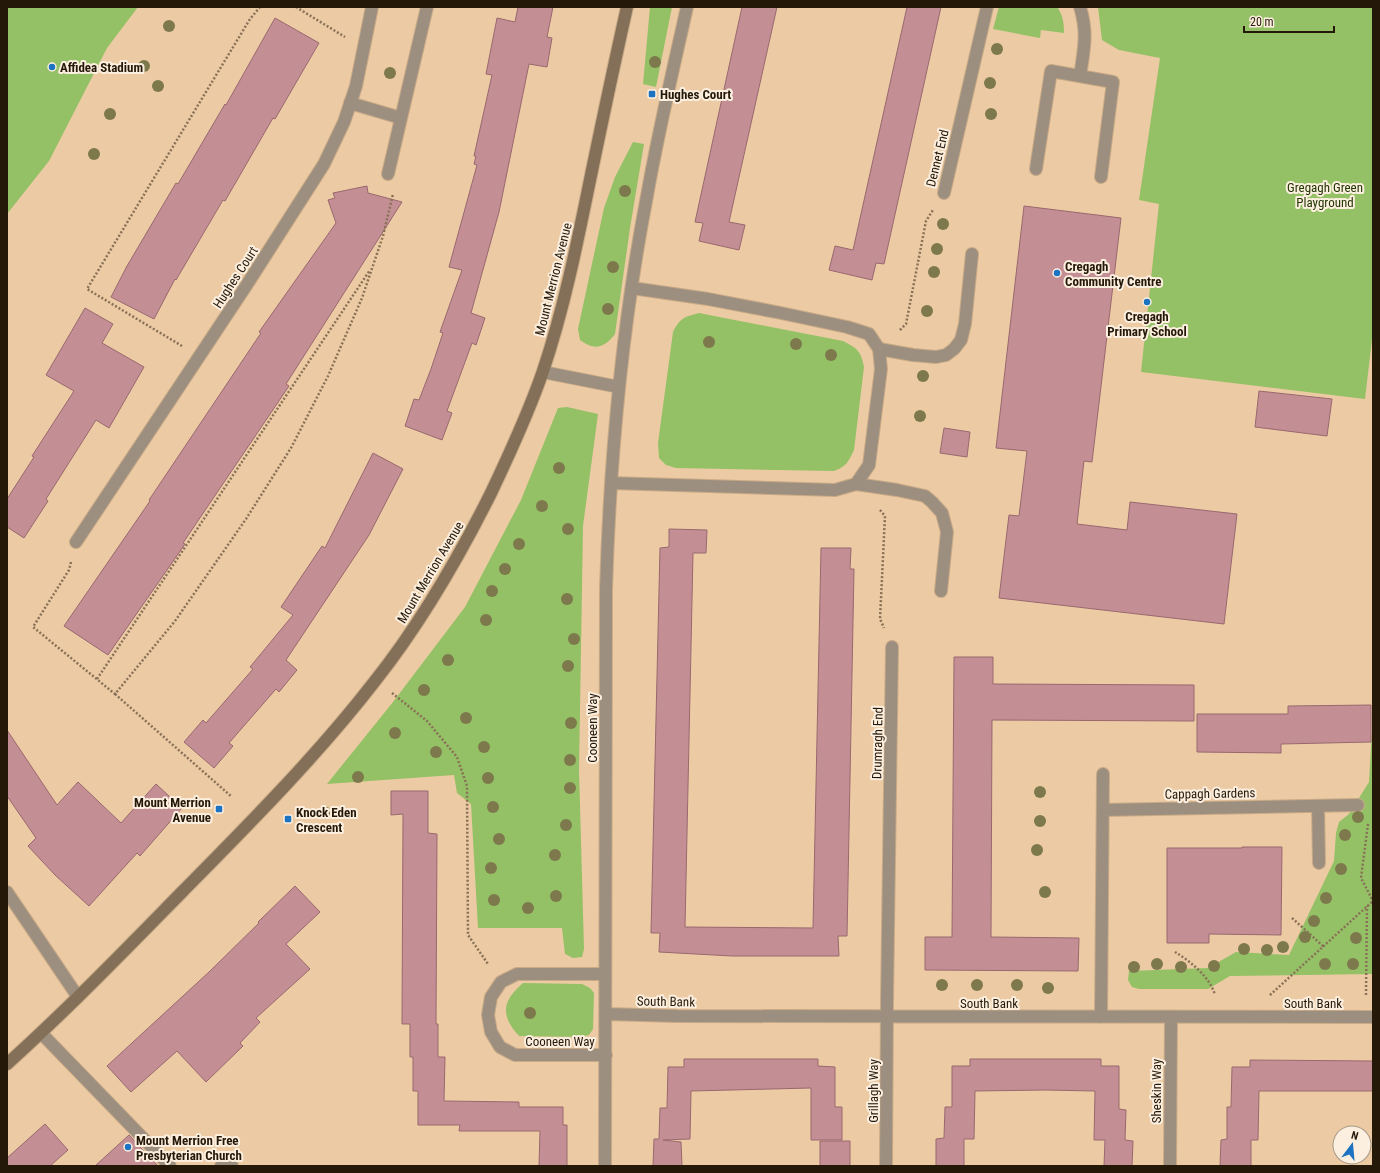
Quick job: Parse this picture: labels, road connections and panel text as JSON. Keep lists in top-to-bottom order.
{
  "streets": {
    "street": [
      "Dennet End",
      "Hughes Court",
      "Mount Merrion Avenue",
      "Cooneen Way",
      "Drumragh End",
      "Cappagh Gardens",
      "South Bank",
      "Grillagh Way",
      "Sheskin Way"
    ]
  },
  "crossings": [
    ["Cooneen Way", "South Bank"],
    ["Drumragh End", "South Bank"],
    ["Drumragh End", "Grillagh Way"],
    ["South Bank", "Grillagh Way"],
    ["South Bank", "Sheskin Way"]
  ],
  "parks": ["Gregagh Green Playground"],
  "places": {
    "other": [
      "Affidea Stadium",
      "Cregagh Community Centre",
      "Cregagh Primary School",
      "Mount Merrion Free Presbyterian Church"
    ],
    "transit": ["Hughes Court", "Mount Merrion Avenue", "Knock Eden Crescent"]
  },
  "scale_bar": "20 m",
  "north": "top"
}
